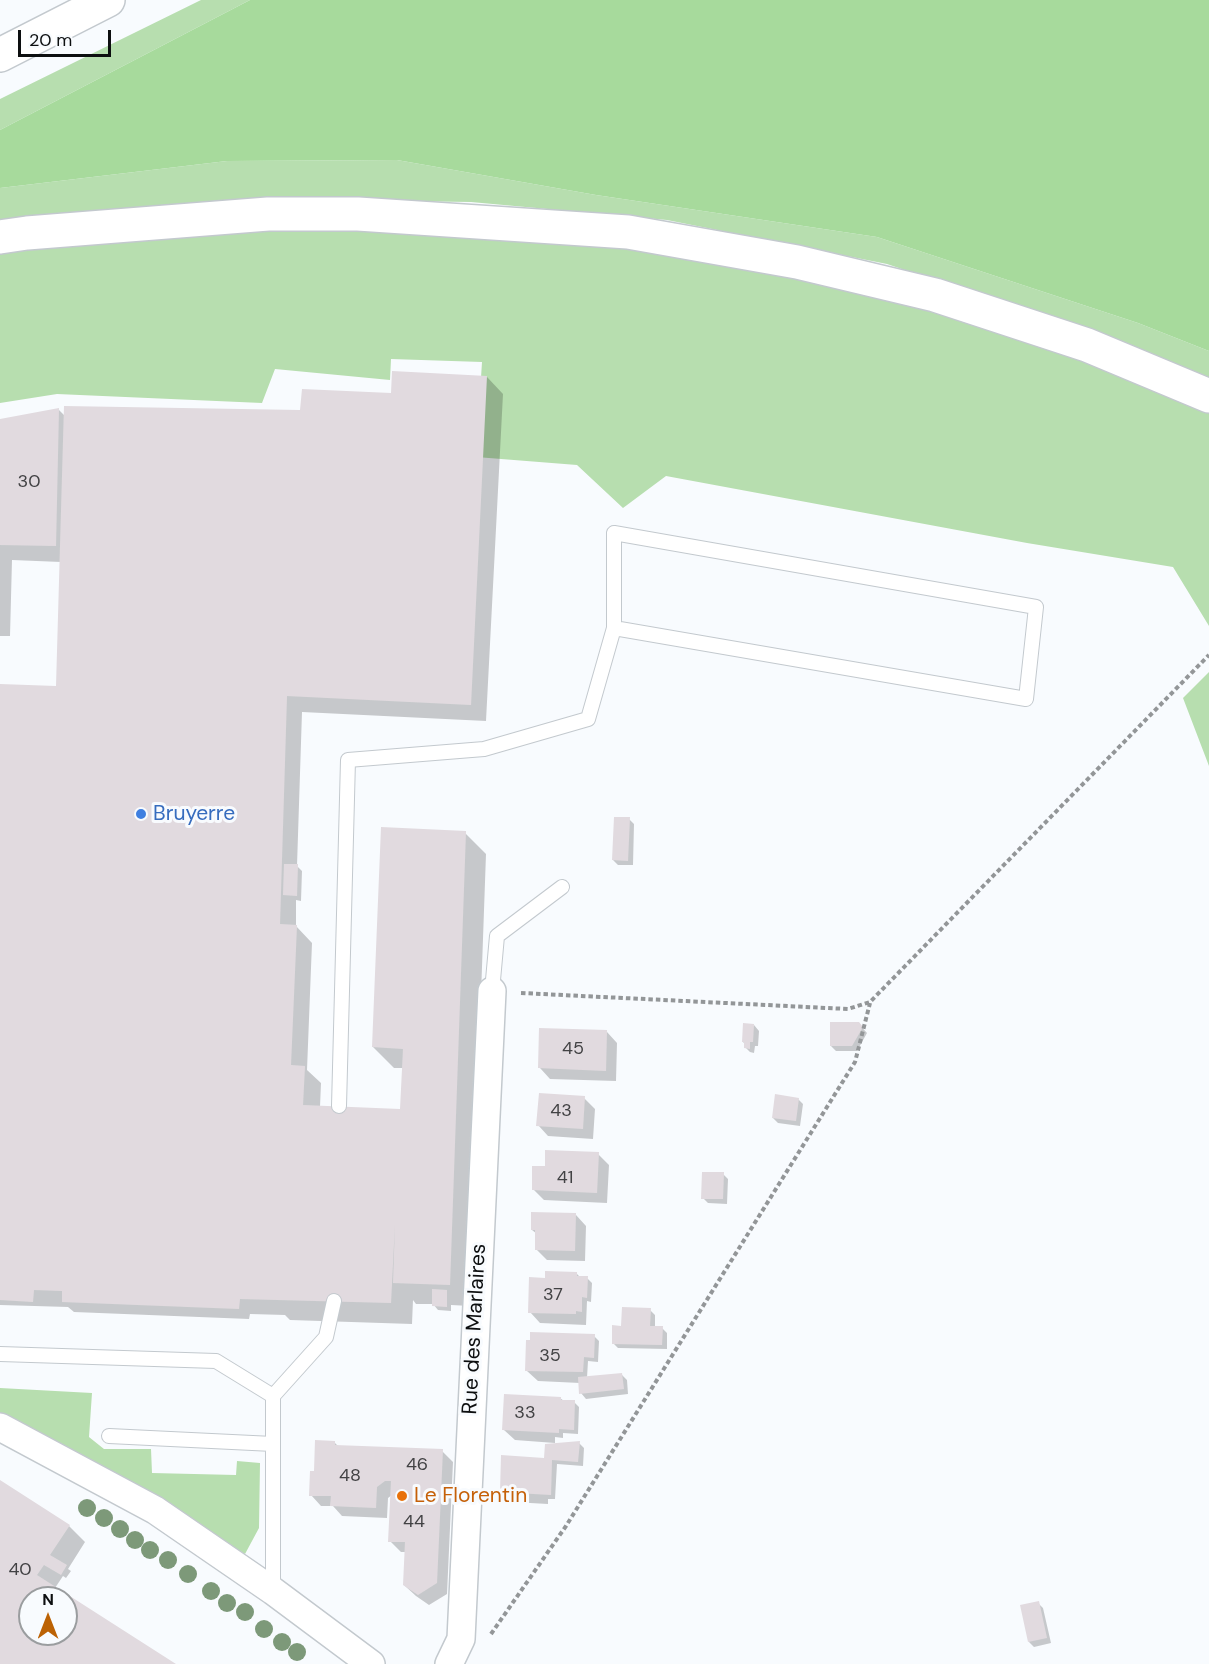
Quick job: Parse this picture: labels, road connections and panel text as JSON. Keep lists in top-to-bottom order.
{
  "streets": {
    "street": ["Rue des Marlaires"]
  },
  "places": ["Bruyerre", "Le Florentin"],
  "house_numbers": [
    "30",
    "45",
    "43",
    "41",
    "37",
    "35",
    "33",
    "46",
    "48",
    "44",
    "40"
  ],
  "scale_bar": "20 m",
  "north": "top"
}
